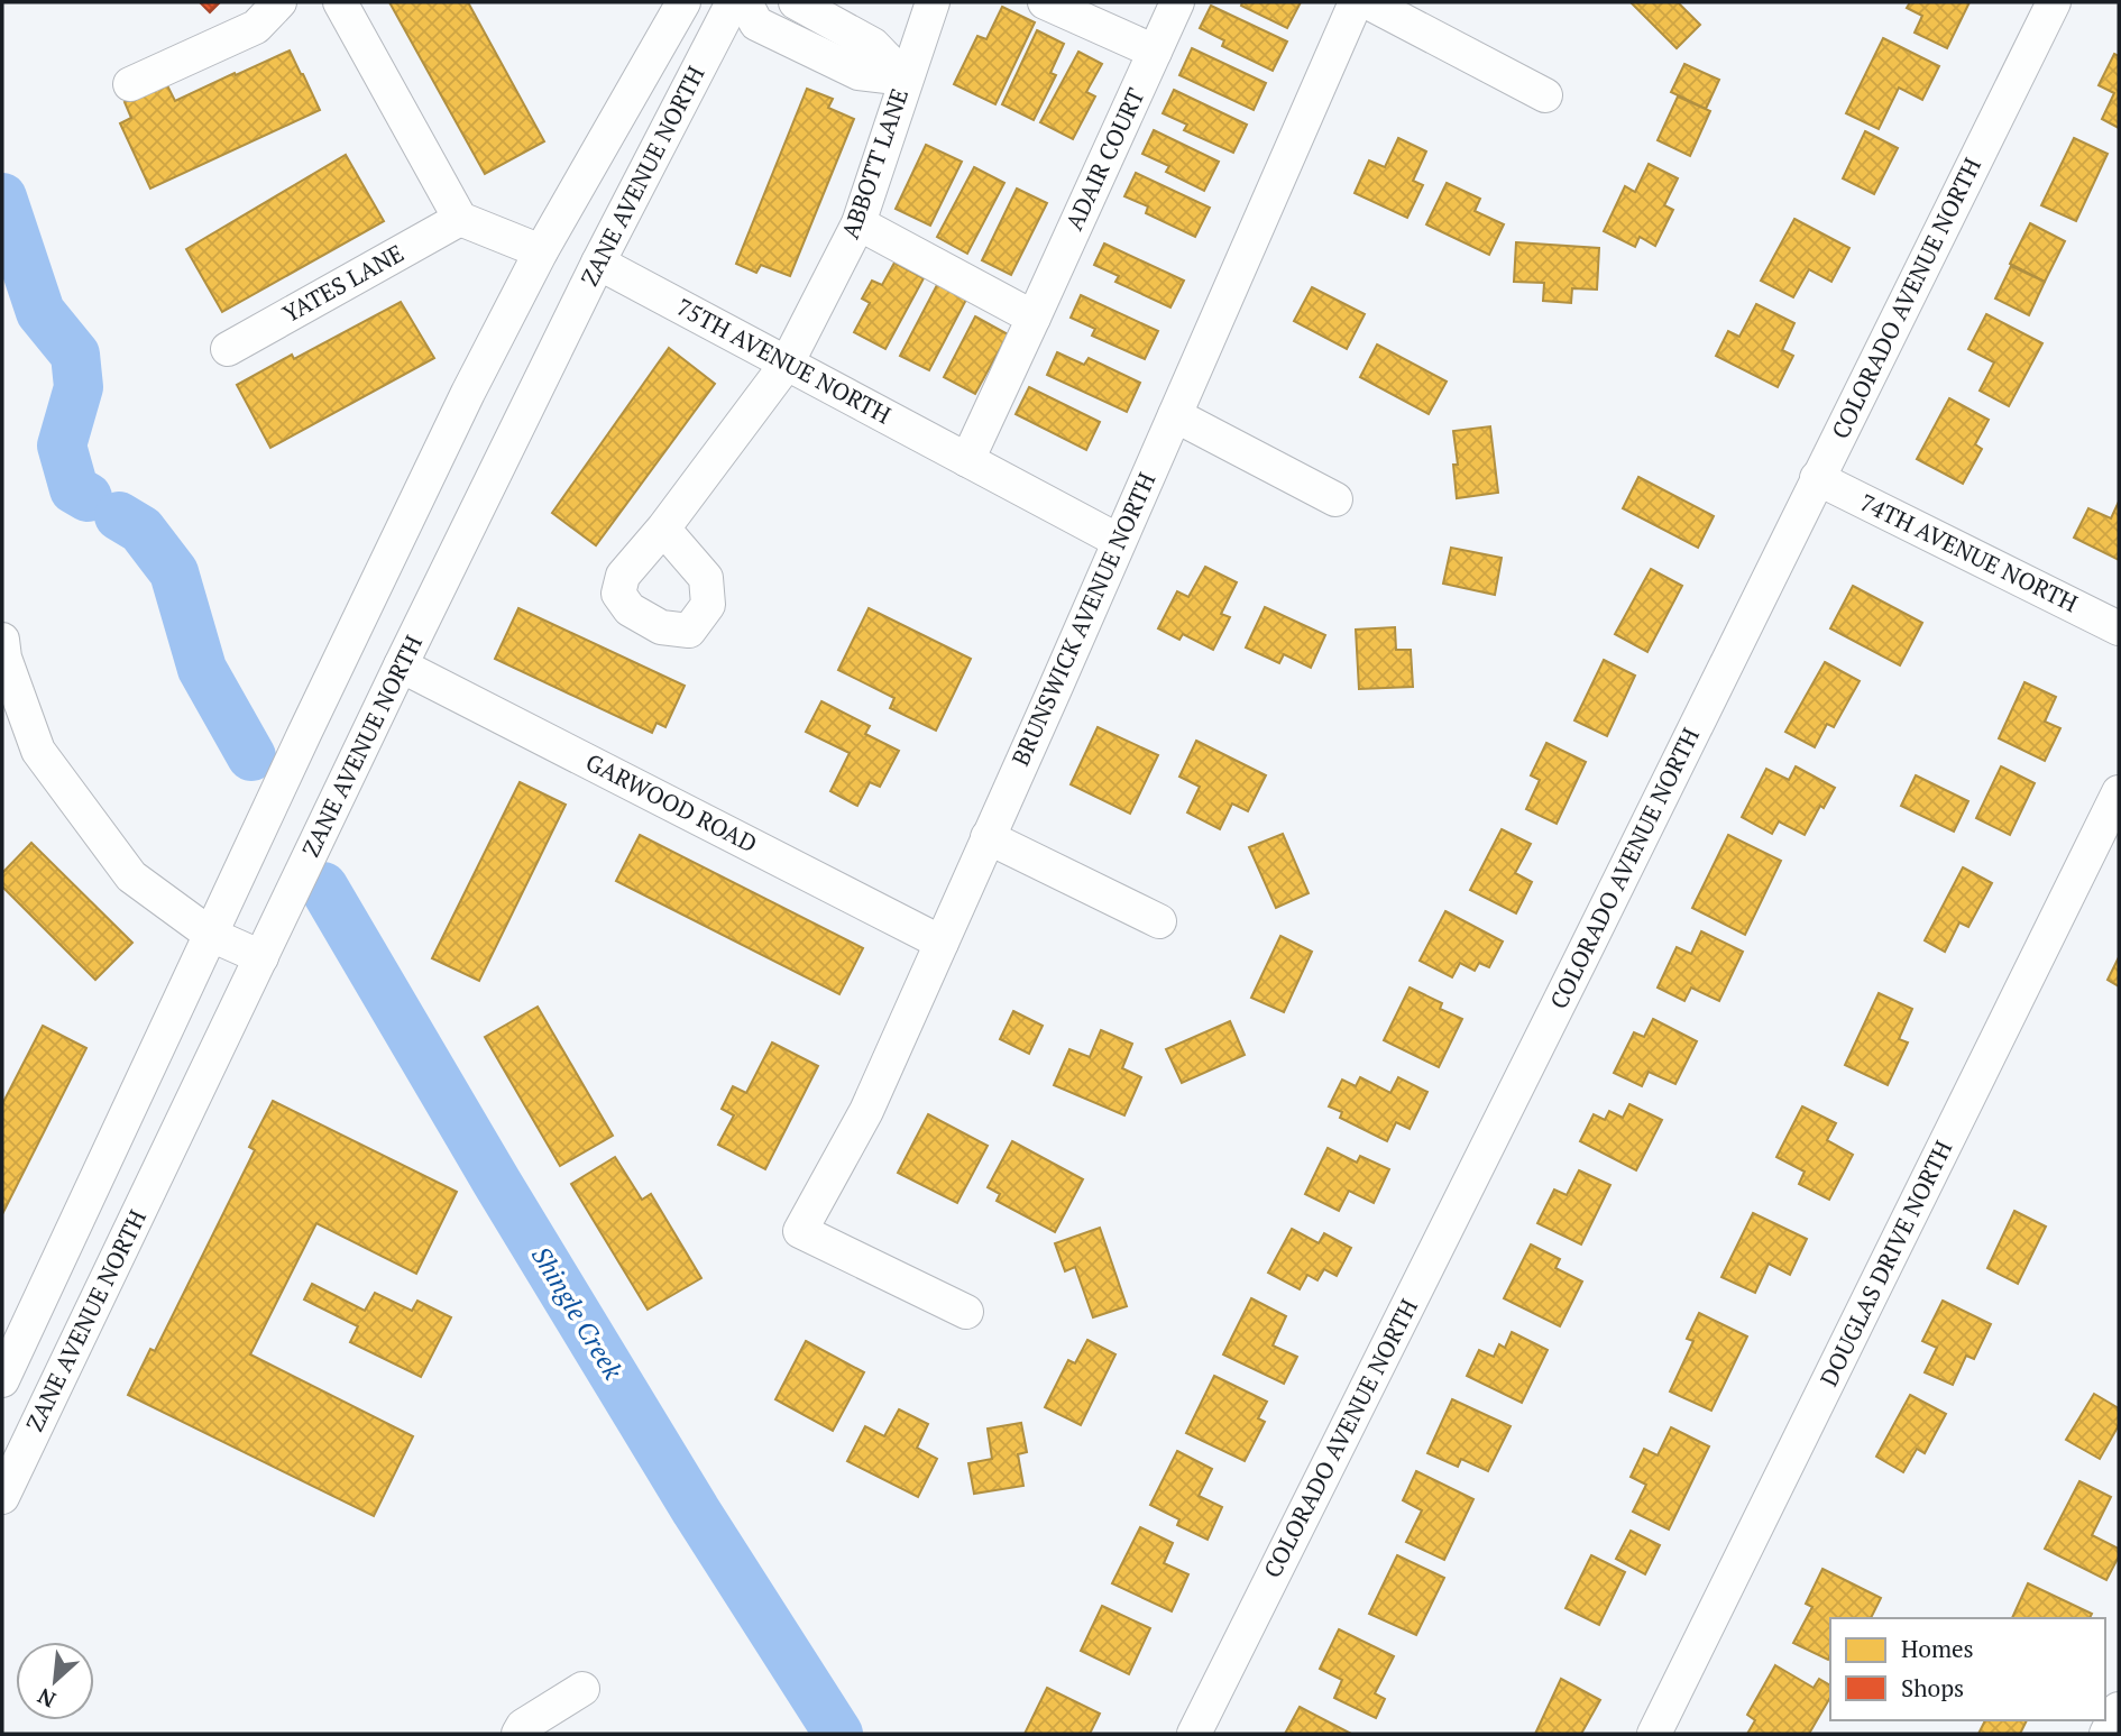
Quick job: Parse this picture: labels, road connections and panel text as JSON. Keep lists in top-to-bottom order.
{
  "streets": {
    "street": [
      "ADAIR COURT",
      "ABBOTT LANE",
      "ZANE AVENUE NORTH",
      "YATES LANE",
      "COLORADO AVENUE NORTH",
      "75TH AVENUE NORTH",
      "74TH AVENUE NORTH",
      "BRUNSWICK AVENUE NORTH",
      "GARWOOD ROAD",
      "DOUGLAS DRIVE NORTH"
    ]
  },
  "crossings": [
    ["ABBOTT LANE", "75TH AVENUE NORTH"],
    ["ZANE AVENUE NORTH", "75TH AVENUE NORTH"],
    ["ZANE AVENUE NORTH", "GARWOOD ROAD"],
    ["COLORADO AVENUE NORTH", "74TH AVENUE NORTH"],
    ["75TH AVENUE NORTH", "BRUNSWICK AVENUE NORTH"],
    ["BRUNSWICK AVENUE NORTH", "GARWOOD ROAD"]
  ],
  "water": ["Shingle Creek"],
  "legend": ["Homes", "Shops"],
  "north": "bottom left"
}
